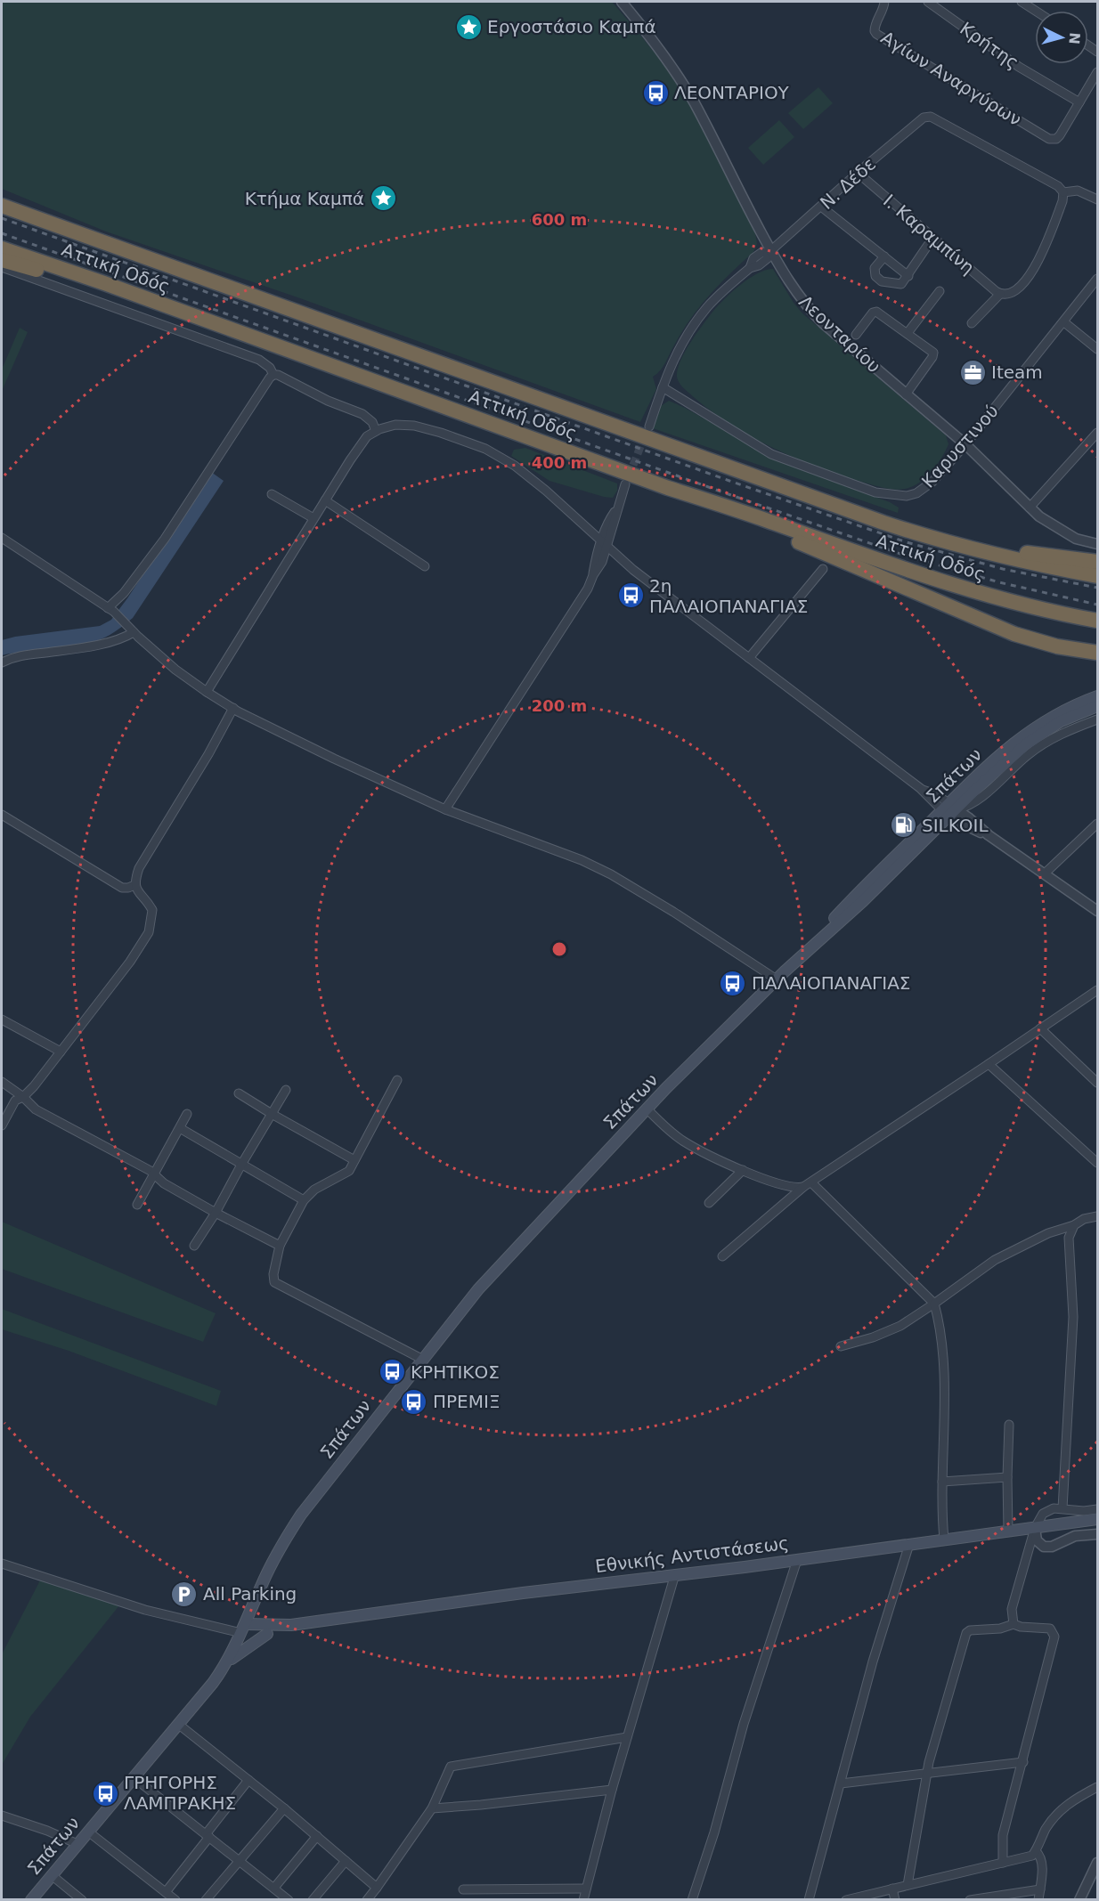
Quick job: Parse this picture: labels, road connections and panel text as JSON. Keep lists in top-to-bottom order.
{
  "streets": {
    "highway": ["Αττική Οδός"],
    "main road": ["Σπάτων", "Εθνικής Αντιστάσεως"],
    "street": [
      "Κρήτης",
      "Αγίων Αναργύρων",
      "Ν. Δέδε",
      "Ι. Καραμπίνη",
      "Λεονταρίου",
      "Καρυστινού"
    ]
  },
  "crossings": [
    ["Κρήτης", "Αγίων Αναργύρων"],
    ["Ν. Δέδε", "Ι. Καραμπίνη"],
    ["Ν. Δέδε", "Λεονταρίου"],
    ["Ν. Δέδε", "Καρυστινού"],
    ["Λεονταρίου", "Καρυστινού"],
    ["Σπάτων", "Εθνικής Αντιστάσεως"]
  ],
  "places": {
    "place": ["Εργοστάσιο Καμπά", "Kτήμα Καμπά"],
    "bus stop": [
      "ΛΕΟΝΤΑΡΙΟΥ",
      "2η ΠΑΛΑΙΟΠΑΝΑΓΙΑΣ",
      "ΠΑΛΑΙΟΠΑΝΑΓΙΑΣ",
      "ΚΡΗΤΙΚΟΣ",
      "ΠΡΕΜΙΞ",
      "ΓΡΗΓΟΡΗΣ ΛΑΜΠΡΑΚΗΣ"
    ],
    "office": ["Iteam"],
    "fuel station": ["SILKOIL"],
    "parking": ["All Parking"]
  },
  "north": "right",
  "rings": ["600 m", "400 m", "200 m"]
}
